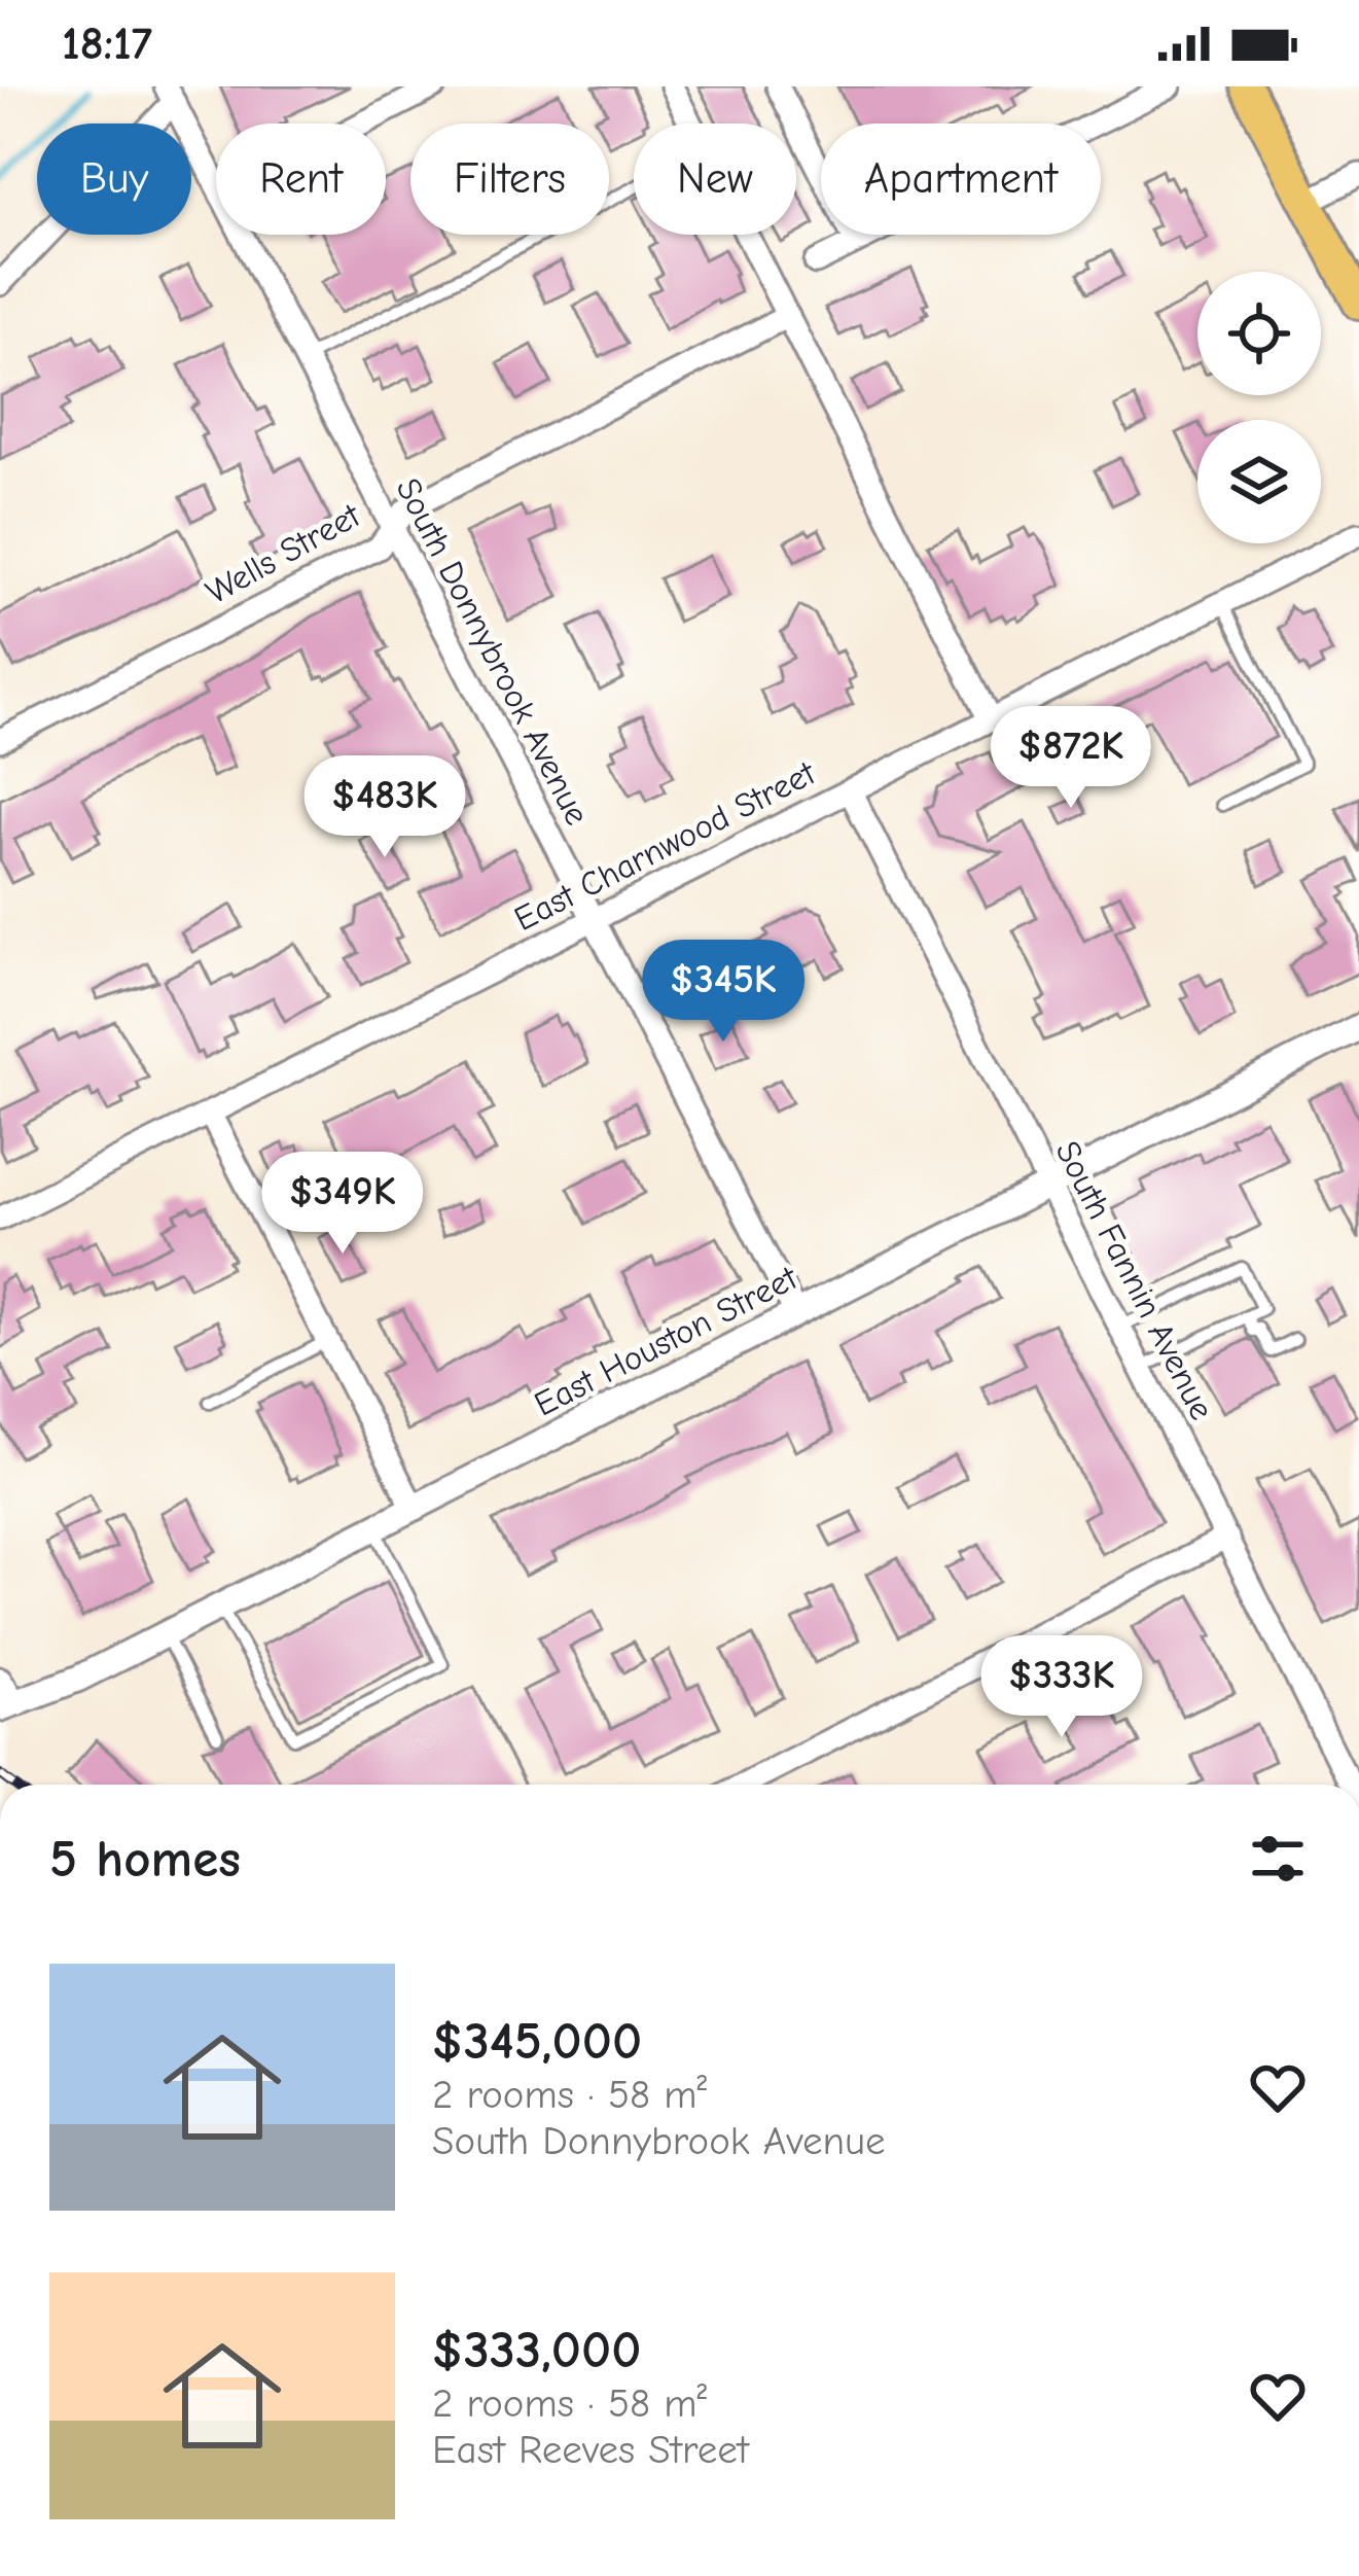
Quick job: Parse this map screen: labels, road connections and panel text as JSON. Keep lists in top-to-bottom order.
{
  "streets": {
    "street": [
      "Wells Street",
      "South Donnybrook Avenue",
      "East Charnwood Street",
      "South Fannin Avenue",
      "East Houston Street"
    ]
  },
  "crossings": [
    ["Wells Street", "South Donnybrook Avenue"],
    ["South Donnybrook Avenue", "East Charnwood Street"],
    ["South Donnybrook Avenue", "East Houston Street"],
    ["East Charnwood Street", "South Fannin Avenue"],
    ["South Fannin Avenue", "East Houston Street"]
  ],
  "page": {
    "status": "18:17",
    "chip": [
      "Buy",
      "Rent",
      "Filters",
      "New",
      "Apartment"
    ],
    "price": [
      "$872K",
      "$483K",
      "$345K",
      "$349K",
      "$333K"
    ],
    "heading": "5 homes",
    "list": [
      {
        "name": "$345,000",
        "note": "2 rooms · 58 m² · South Donnybrook Avenue"
      },
      {
        "name": "$333,000",
        "note": "2 rooms · 58 m² · East Reeves Street"
      }
    ]
  }
}
